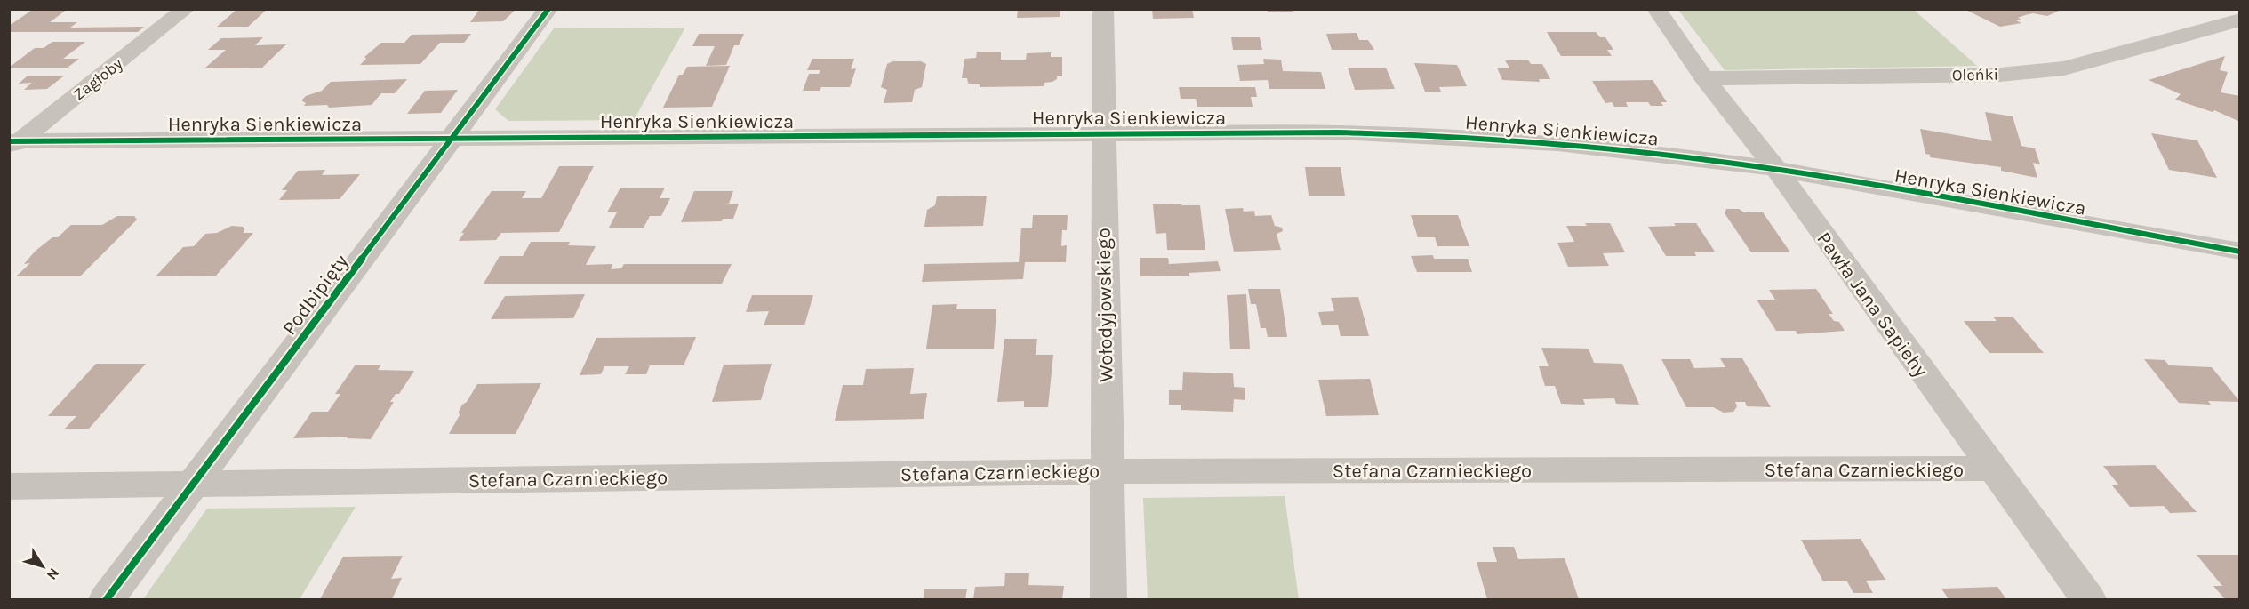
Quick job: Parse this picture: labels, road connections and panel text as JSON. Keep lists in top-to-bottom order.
{
  "streets": {
    "street": [
      "Oleńki",
      "Zagłoby",
      "Henryka Sienkiewicza",
      "Podbipięty",
      "Pawła Jana Sapiehy",
      "Wołodyjowskiego",
      "Stefana Czarnieckiego"
    ]
  },
  "crossings": [
    ["Oleńki", "Pawła Jana Sapiehy"],
    ["Zagłoby", "Henryka Sienkiewicza"],
    ["Henryka Sienkiewicza", "Podbipięty"],
    ["Henryka Sienkiewicza", "Pawła Jana Sapiehy"],
    ["Henryka Sienkiewicza", "Wołodyjowskiego"],
    ["Podbipięty", "Stefana Czarnieckiego"],
    ["Pawła Jana Sapiehy", "Stefana Czarnieckiego"],
    ["Wołodyjowskiego", "Stefana Czarnieckiego"]
  ],
  "north": "bottom right"
}
